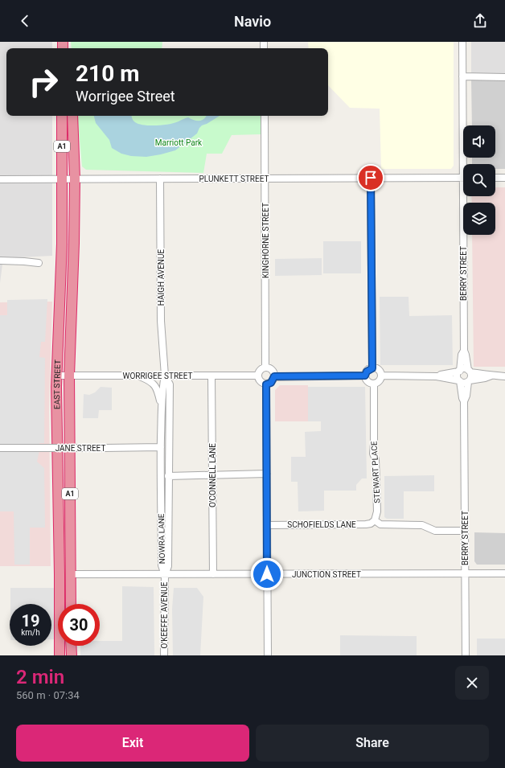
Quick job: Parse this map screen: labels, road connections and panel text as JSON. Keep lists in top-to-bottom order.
{
  "streets": {
    "highway": ["A1", "EAST STREET"],
    "street": [
      "PLUNKETT STREET",
      "KINGHORNE STREET",
      "BERRY STREET",
      "HAIGH AVENUE",
      "WORRIGEE STREET",
      "JANE STREET",
      "STEWART PLACE",
      "O'CONNELL LANE",
      "SCHOFIELDS LANE",
      "NOWRA LANE",
      "JUNCTION STREET",
      "O'KEEFFE AVENUE"
    ]
  },
  "crossings": [
    ["PLUNKETT STREET", "KINGHORNE STREET"],
    ["PLUNKETT STREET", "HAIGH AVENUE"],
    ["PLUNKETT STREET", "EAST STREET"],
    ["KINGHORNE STREET", "WORRIGEE STREET"],
    ["BERRY STREET", "JUNCTION STREET"],
    ["HAIGH AVENUE", "WORRIGEE STREET"],
    ["HAIGH AVENUE", "NOWRA LANE"],
    ["WORRIGEE STREET", "EAST STREET"],
    ["WORRIGEE STREET", "O'CONNELL LANE"],
    ["WORRIGEE STREET", "NOWRA LANE"],
    ["EAST STREET", "JUNCTION STREET"],
    ["JANE STREET", "NOWRA LANE"],
    ["STEWART PLACE", "SCHOFIELDS LANE"],
    ["O'CONNELL LANE", "JUNCTION STREET"],
    ["NOWRA LANE", "JUNCTION STREET"],
    ["NOWRA LANE", "O'KEEFFE AVENUE"],
    ["JUNCTION STREET", "O'KEEFFE AVENUE"]
  ],
  "parks": ["Marriott Park"],
  "page": {
    "header": "Navio",
    "turn": ["210 m", "Worrigee Street"],
    "speed": "19 km/h",
    "limit": "30",
    "heading": ["2 min", "560 m · 07:34"],
    "buttons": ["Exit", "Share"]
  }
}
